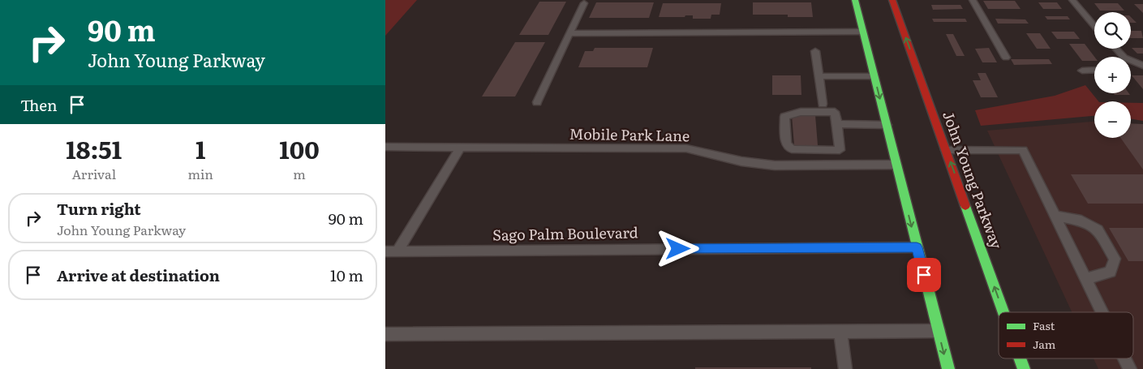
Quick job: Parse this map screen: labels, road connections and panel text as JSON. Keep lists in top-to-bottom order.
{
  "streets": {
    "highway": ["John Young Parkway"],
    "lane": ["Mobile Park Lane", "Sago Palm Boulevard"]
  },
  "legend": ["Fast", "Jam"],
  "page": {
    "turn": ["90 m", "John Young Parkway"],
    "map_buttons": ["+", "−"],
    "then": "Then",
    "eta": [
      "18:51",
      "Arrival",
      "1",
      "min",
      "100",
      "m"
    ],
    "list": [
      {
        "name": "Turn right",
        "note": "John Young Parkway",
        "value": "90 m"
      },
      {
        "name": "Arrive at destination",
        "value": "10 m"
      }
    ]
  }
}
